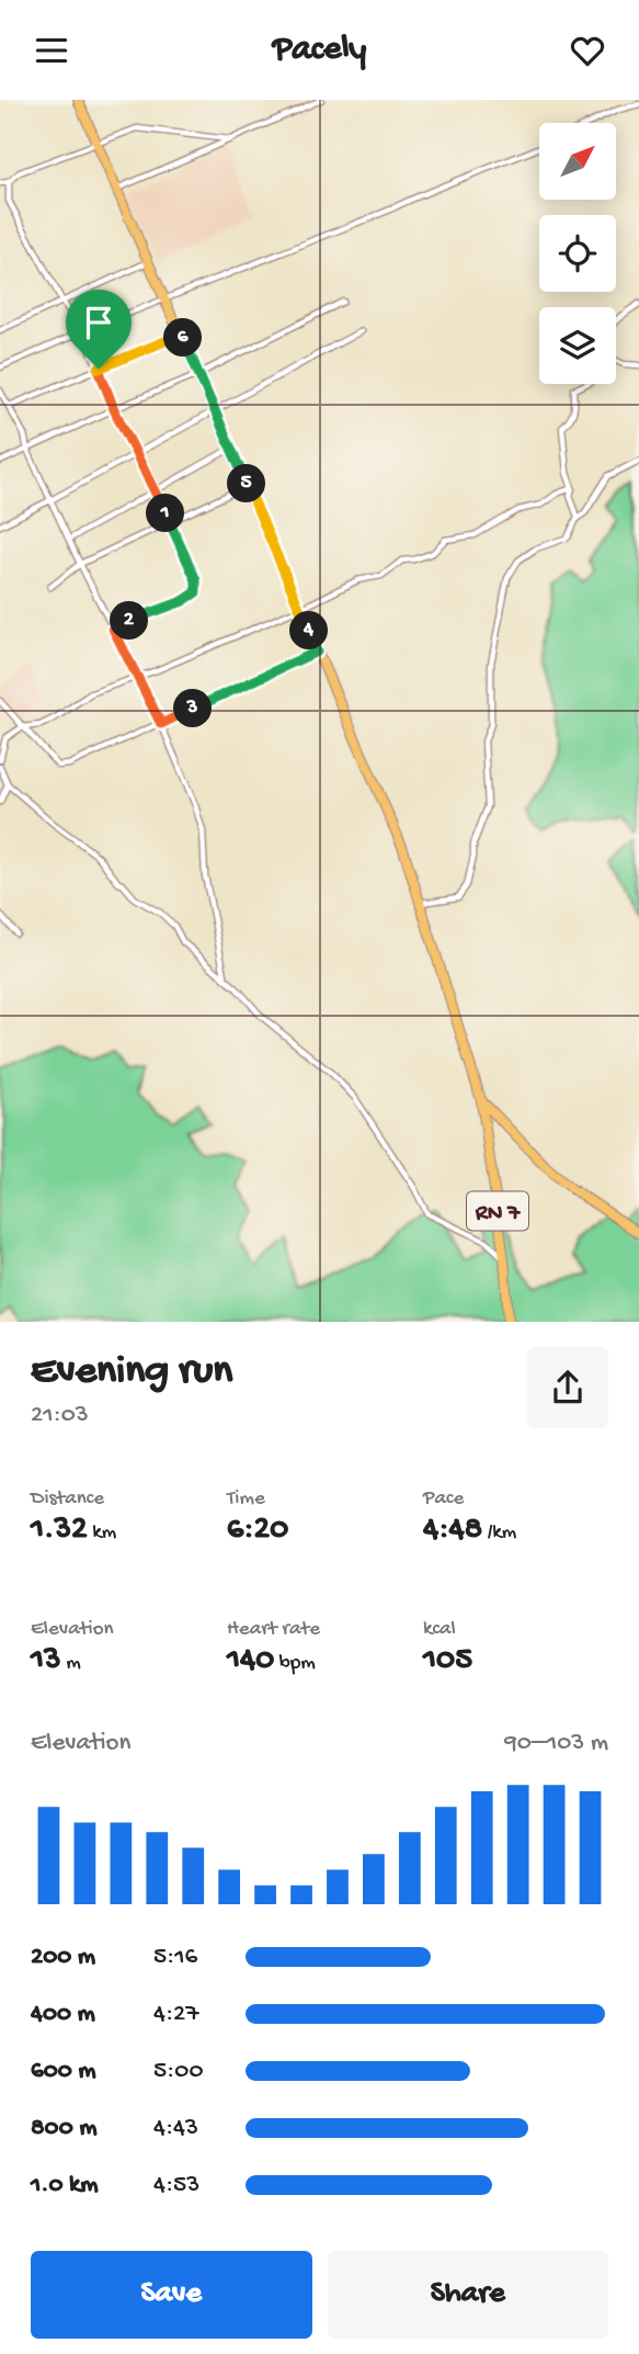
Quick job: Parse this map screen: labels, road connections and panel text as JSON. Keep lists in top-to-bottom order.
{
  "streets": {
    "main road": ["RN 7"]
  },
  "north": "top right",
  "page": {
    "header": "Pacely",
    "pins": [
      "6",
      "5",
      "1",
      "2",
      "4",
      "3"
    ],
    "heading": ["Evening run", "21:03"],
    "stats": [
      ["Distance", "1.32 km"],
      ["Time", "6:20"],
      ["Pace", "4:48 /km"],
      ["Elevation", "13 m"],
      ["Heart rate", "140 bpm"],
      ["kcal", "105"]
    ],
    "chart": ["Elevation", "90–103 m"],
    "list": [
      {
        "name": "200 m",
        "note": "5:16"
      },
      {
        "name": "400 m",
        "note": "4:27"
      },
      {
        "name": "600 m",
        "note": "5:00"
      },
      {
        "name": "800 m",
        "note": "4:43"
      },
      {
        "name": "1.0 km",
        "note": "4:53"
      }
    ],
    "buttons": ["Save", "Share"]
  }
}
